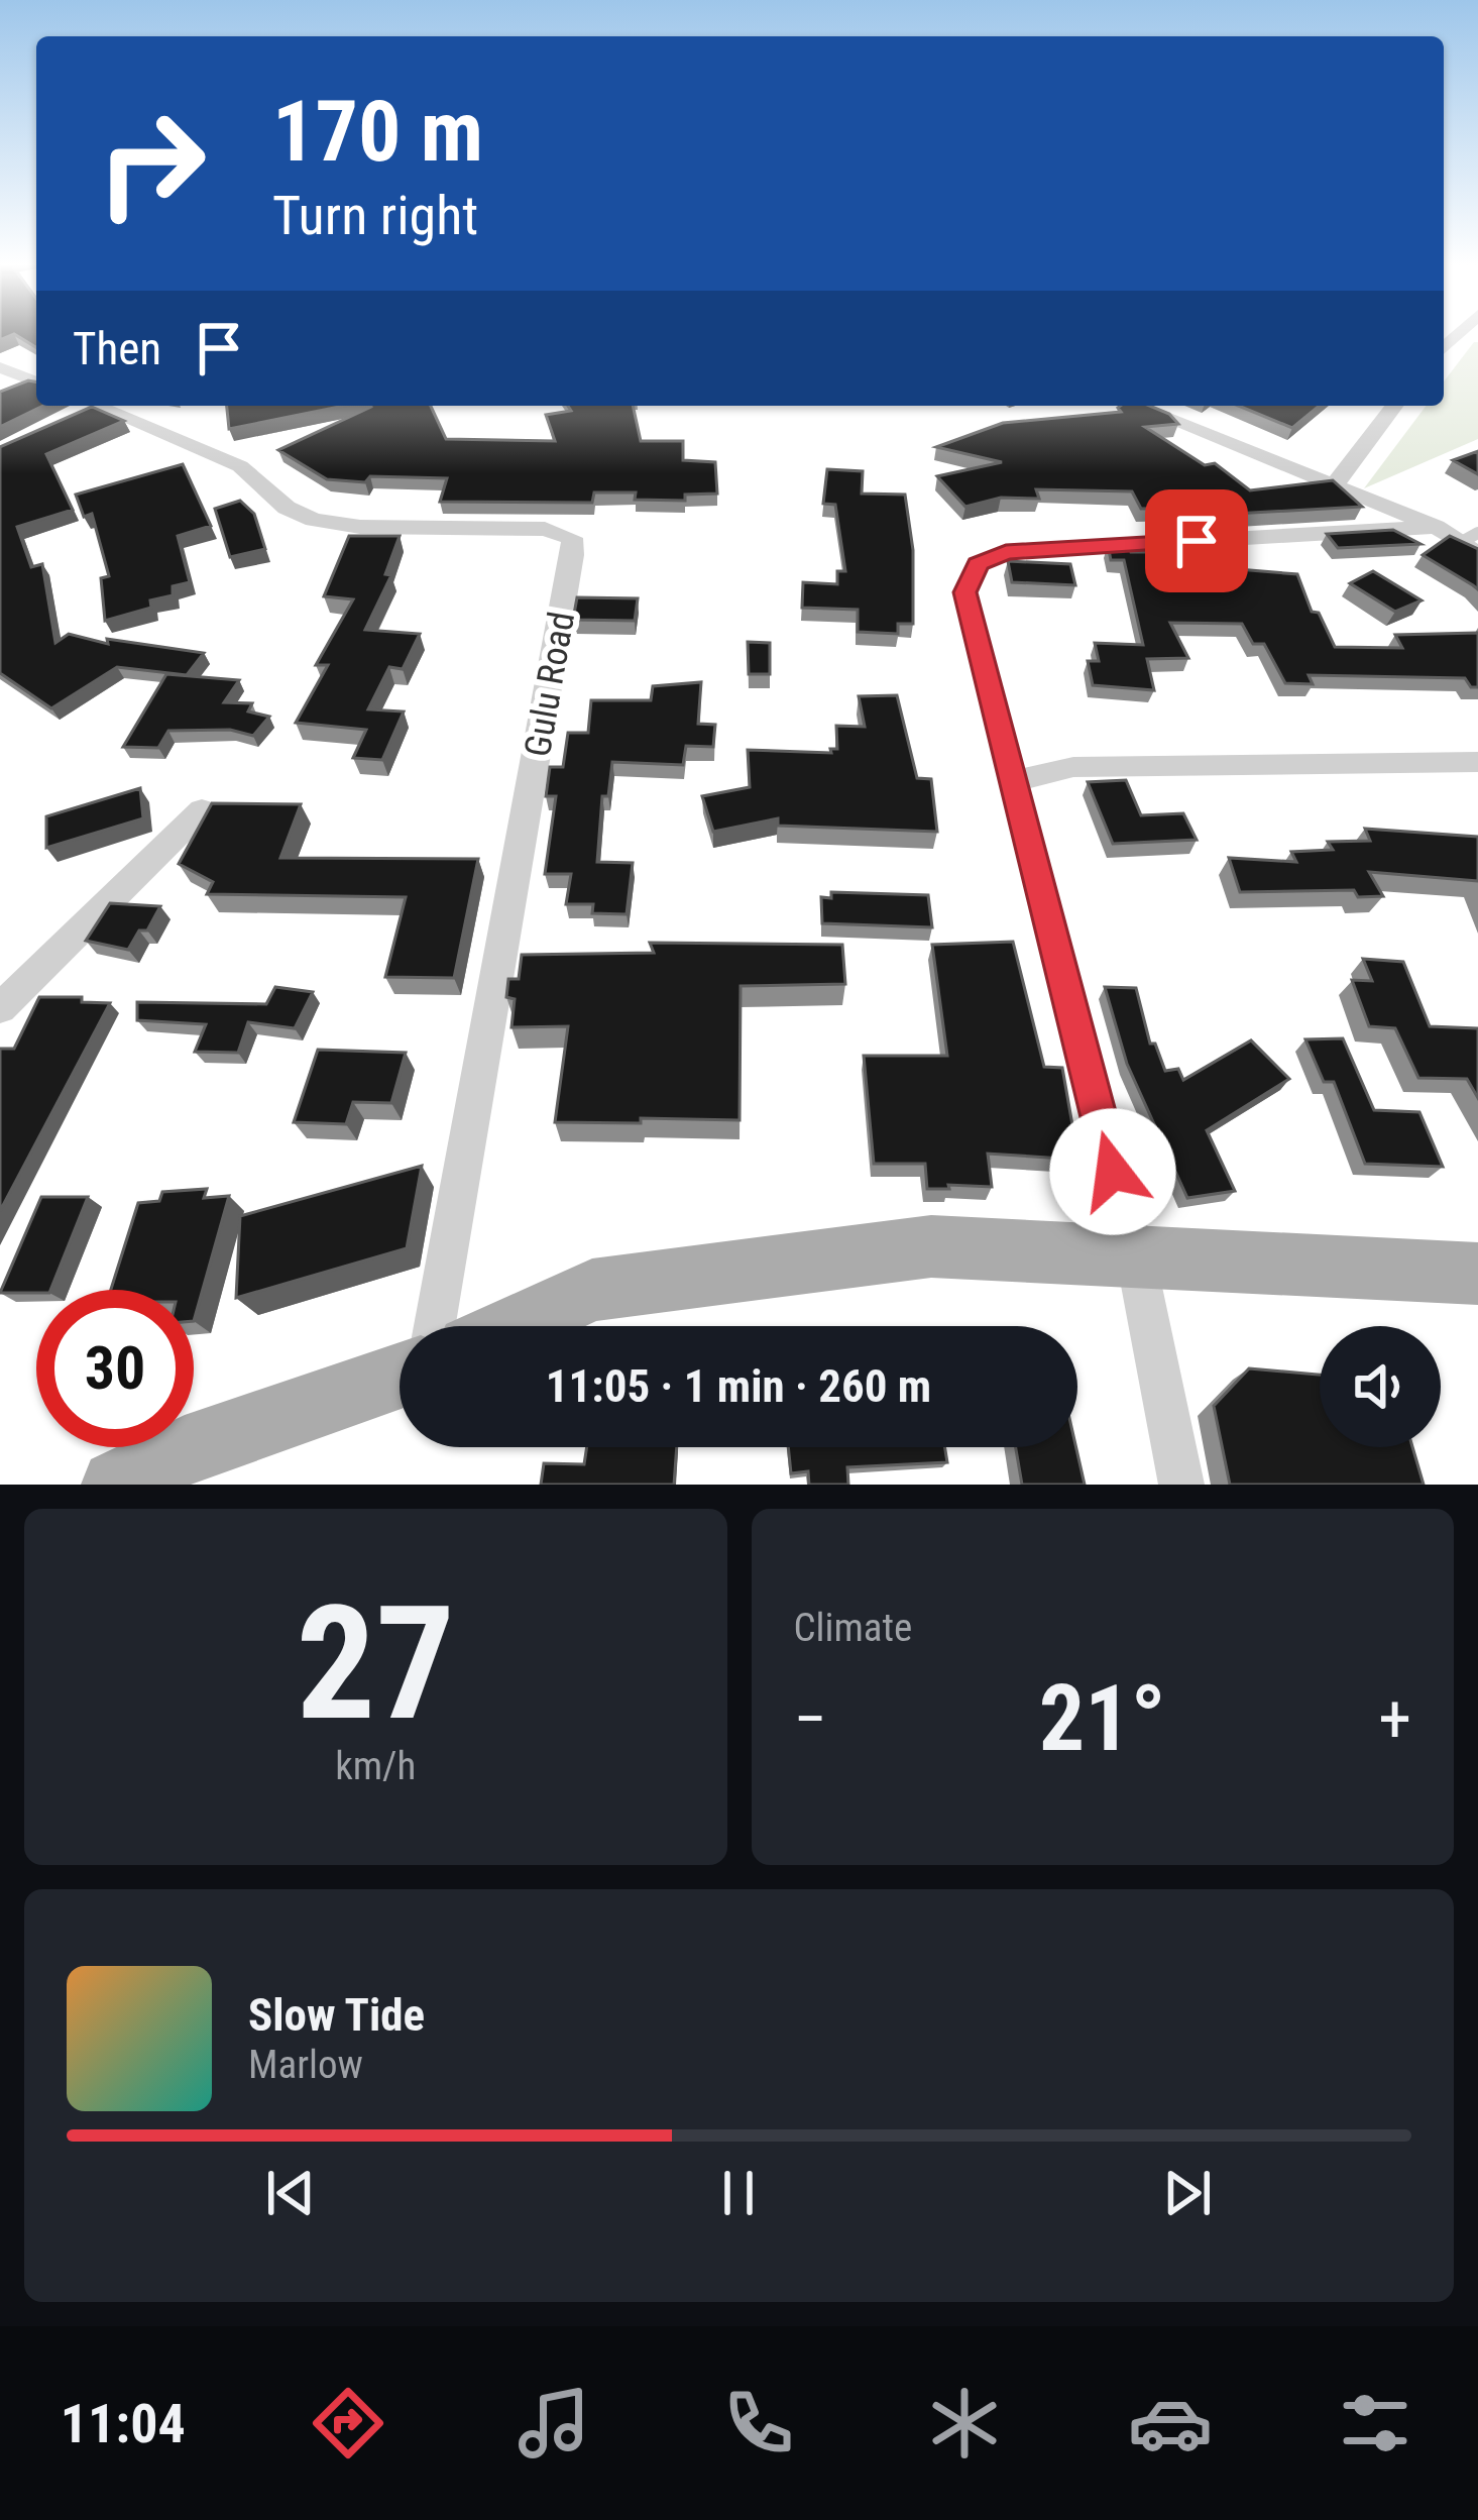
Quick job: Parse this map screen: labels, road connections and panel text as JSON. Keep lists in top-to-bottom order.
{
  "streets": {
    "street": ["Gulu Road"]
  },
  "page": {
    "turn": ["170 m", "Turn right"],
    "then": "Then",
    "limit": "30",
    "trip": "11:05 · 1 min · 260 m",
    "tile": [
      ["27", "km/h"],
      "Climate"
    ],
    "heat": ["−", "21°", "+"],
    "song": ["Slow Tide", "Marlow"],
    "tabs": "11:04"
  }
}
